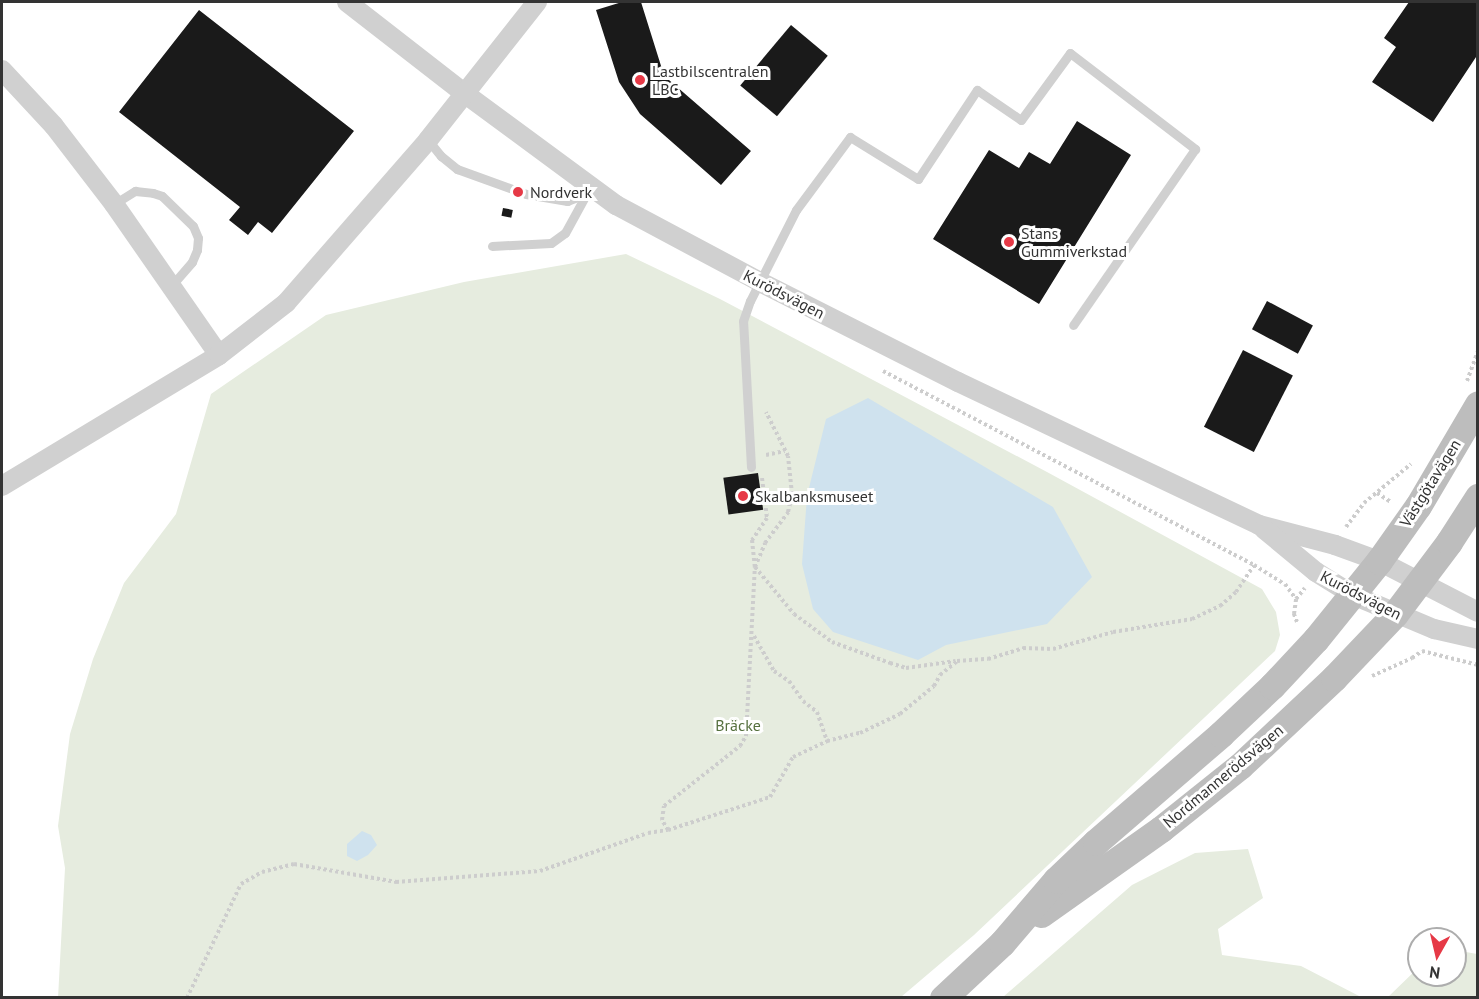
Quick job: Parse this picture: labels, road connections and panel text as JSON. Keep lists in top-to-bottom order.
{
  "streets": {
    "main road": ["Västgötavägen", "Nordmannerödsvägen"],
    "street": ["Kurödsvägen"]
  },
  "crossings": [
    ["Kurödsvägen", "Västgötavägen"],
    ["Kurödsvägen", "Nordmannerödsvägen"],
    ["Västgötavägen", "Nordmannerödsvägen"]
  ],
  "parks": ["Bräcke"],
  "places": [
    "Lastbilscentralen LBC",
    "Nordverk",
    "Stans Gummiverkstad",
    "Skalbanksmuseet"
  ],
  "north": "bottom"
}
